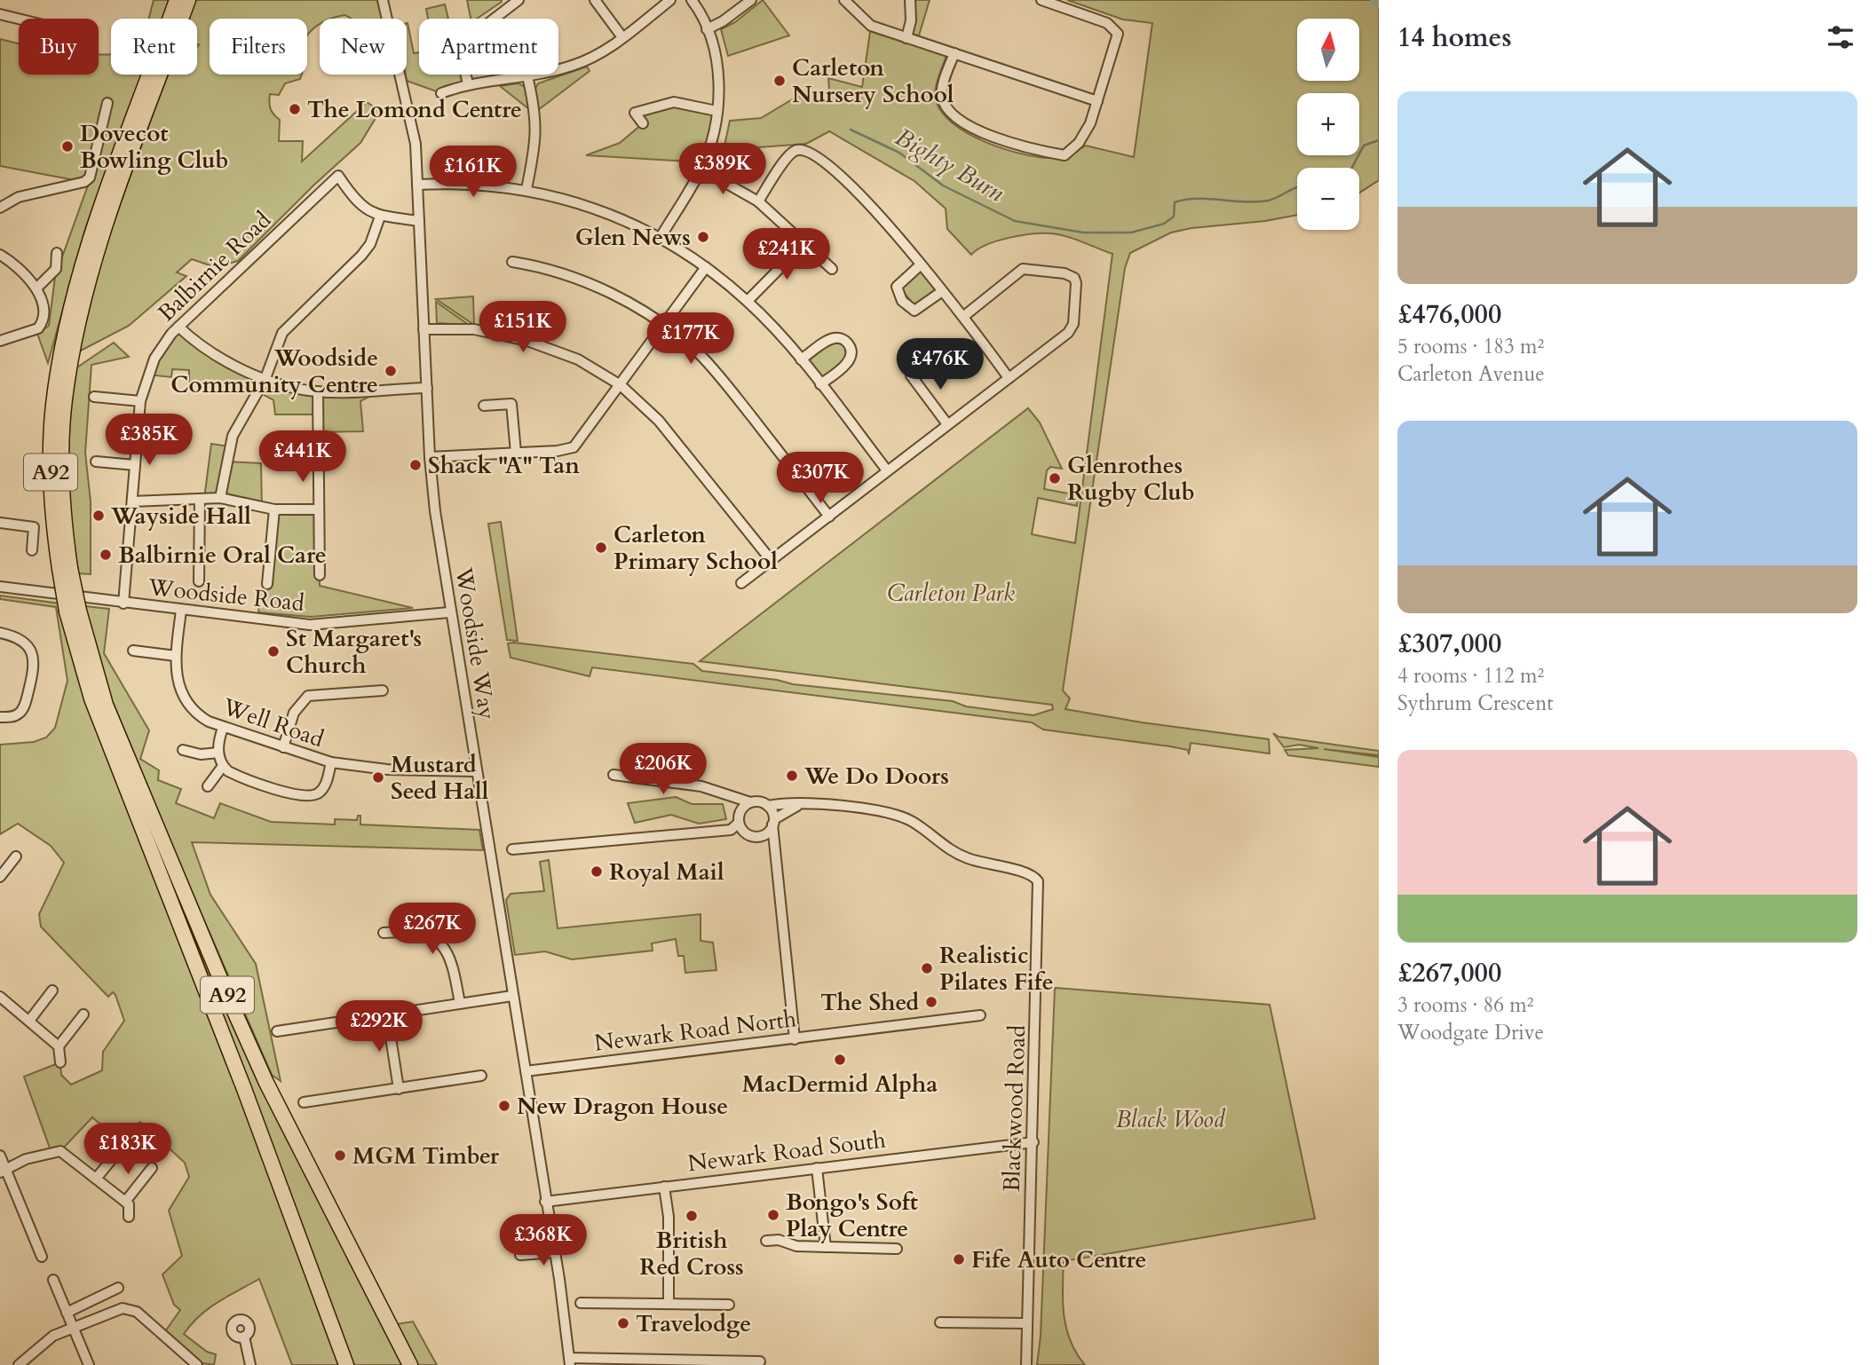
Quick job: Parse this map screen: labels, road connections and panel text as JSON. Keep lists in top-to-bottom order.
{
  "streets": {
    "highway": ["A92"],
    "street": [
      "Balbirnie Road",
      "Woodside Road",
      "Woodside Way",
      "Well Road",
      "Newark Road North",
      "Blackwood Road",
      "Newark Road South"
    ]
  },
  "crossings": [
    ["Balbirnie Road", "Woodside Road"],
    ["Woodside Road", "Woodside Way"],
    ["Woodside Road", "Well Road"],
    ["Woodside Way", "Well Road"],
    ["Woodside Way", "Newark Road North"],
    ["Woodside Way", "Newark Road South"],
    ["Blackwood Road", "Newark Road South"]
  ],
  "water": ["Bighty Burn"],
  "parks": ["Carleton Park", "Black Wood"],
  "places": [
    "Carleton Nursery School",
    "The Lomond Centre",
    "Dovecot Bowling Club",
    "Glen News",
    "Woodside Community Centre",
    "Shack \"A\" Tan",
    "Glenrothes Rugby Club",
    "Wayside Hall",
    "Carleton Primary School",
    "Balbirnie Oral Care",
    "St Margaret's Church",
    "We Do Doors",
    "Mustard Seed Hall",
    "Royal Mail",
    "Realistic Pilates Fife",
    "The Shed",
    "MacDermid Alpha",
    "New Dragon House",
    "MGM Timber",
    "Bongo's Soft Play Centre",
    "British Red Cross",
    "Fife Auto Centre",
    "Travelodge"
  ],
  "north": "top",
  "page": {
    "heading": "14 homes",
    "map_buttons": ["+", "−"],
    "chip": [
      "Buy",
      "Rent",
      "Filters",
      "New",
      "Apartment"
    ],
    "list": [
      {
        "name": "£476,000",
        "note": "5 rooms · 183 m² · Carleton Avenue"
      },
      {
        "name": "£307,000",
        "note": "4 rooms · 112 m² · Sythrum Crescent"
      },
      {
        "name": "£267,000",
        "note": "3 rooms · 86 m² · Woodgate Drive"
      }
    ],
    "price": [
      "£389K",
      "£161K",
      "£241K",
      "£151K",
      "£177K",
      "£476K",
      "£385K",
      "£441K",
      "£307K",
      "£206K",
      "£267K",
      "£292K",
      "£183K",
      "£368K"
    ]
  }
}
